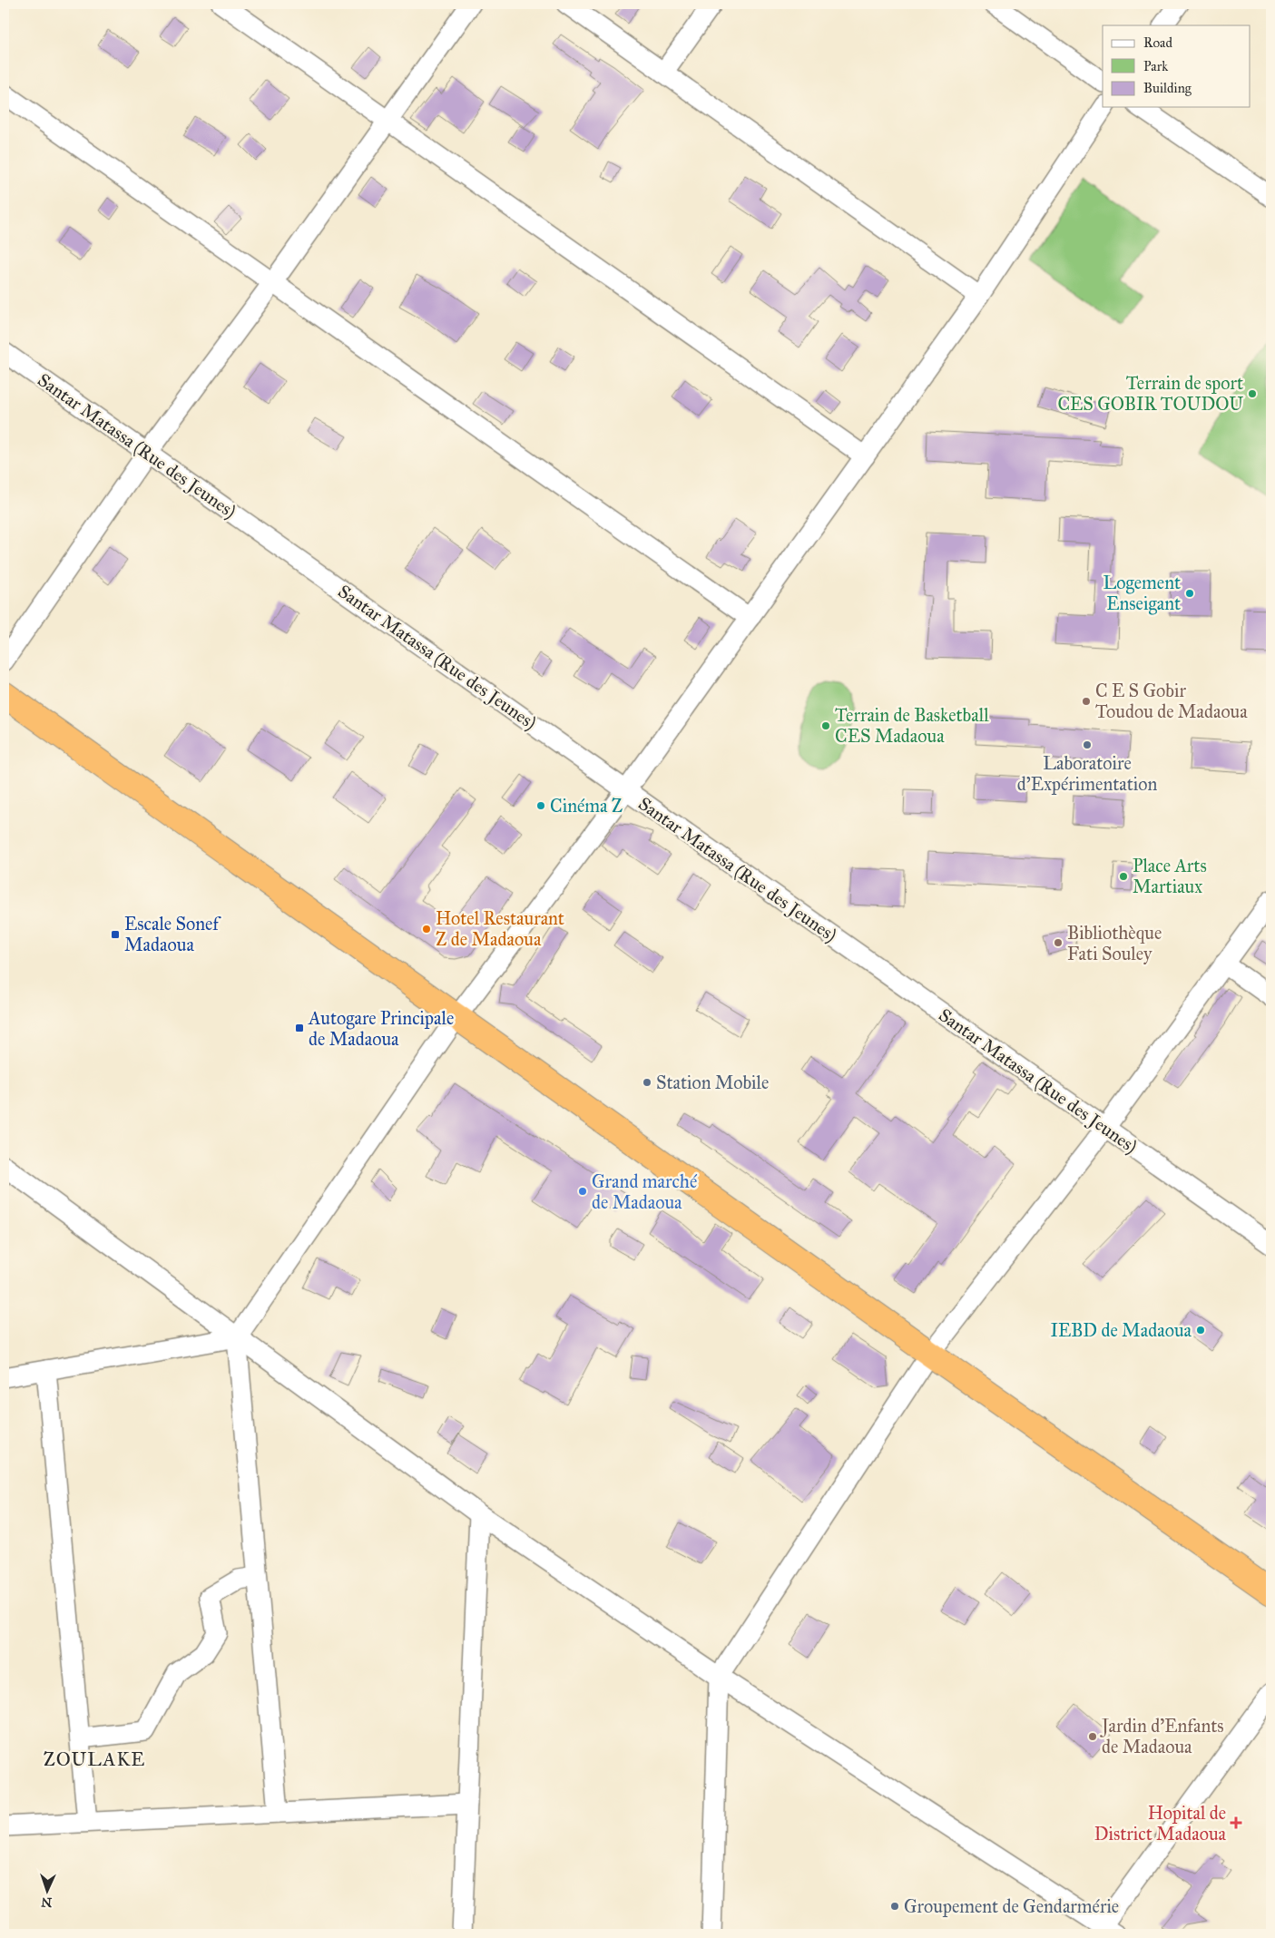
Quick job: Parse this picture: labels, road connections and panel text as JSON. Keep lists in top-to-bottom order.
{
  "streets": {
    "street": ["Santar Matassa (Rue des Jeunes)"]
  },
  "districts": ["ZOULAKE"],
  "places": {
    "other": [
      "Terrain de sport CES GOBIR TOUDOU",
      "Logement Enseigant",
      "C E S Gobir Toudou de Madaoua",
      "Terrain de Basketball CES Madaoua",
      "Laboratoire d'Expérimentation",
      "Cinéma Z",
      "Place Arts Martiaux",
      "Hotel Restaurant Z de Madaoua",
      "Bibliothèque Fati Souley",
      "Station Mobile",
      "Grand marché de Madaoua",
      "IEBD de Madaoua",
      "Jardin d'Enfants de Madaoua",
      "Groupement de Gendarmérie"
    ],
    "transit": ["Escale Sonef Madaoua", "Autogare Principale de Madaoua"],
    "health": ["Hopital de District Madaoua"]
  },
  "legend": ["Road", "Park", "Building"],
  "north": "bottom"
}
